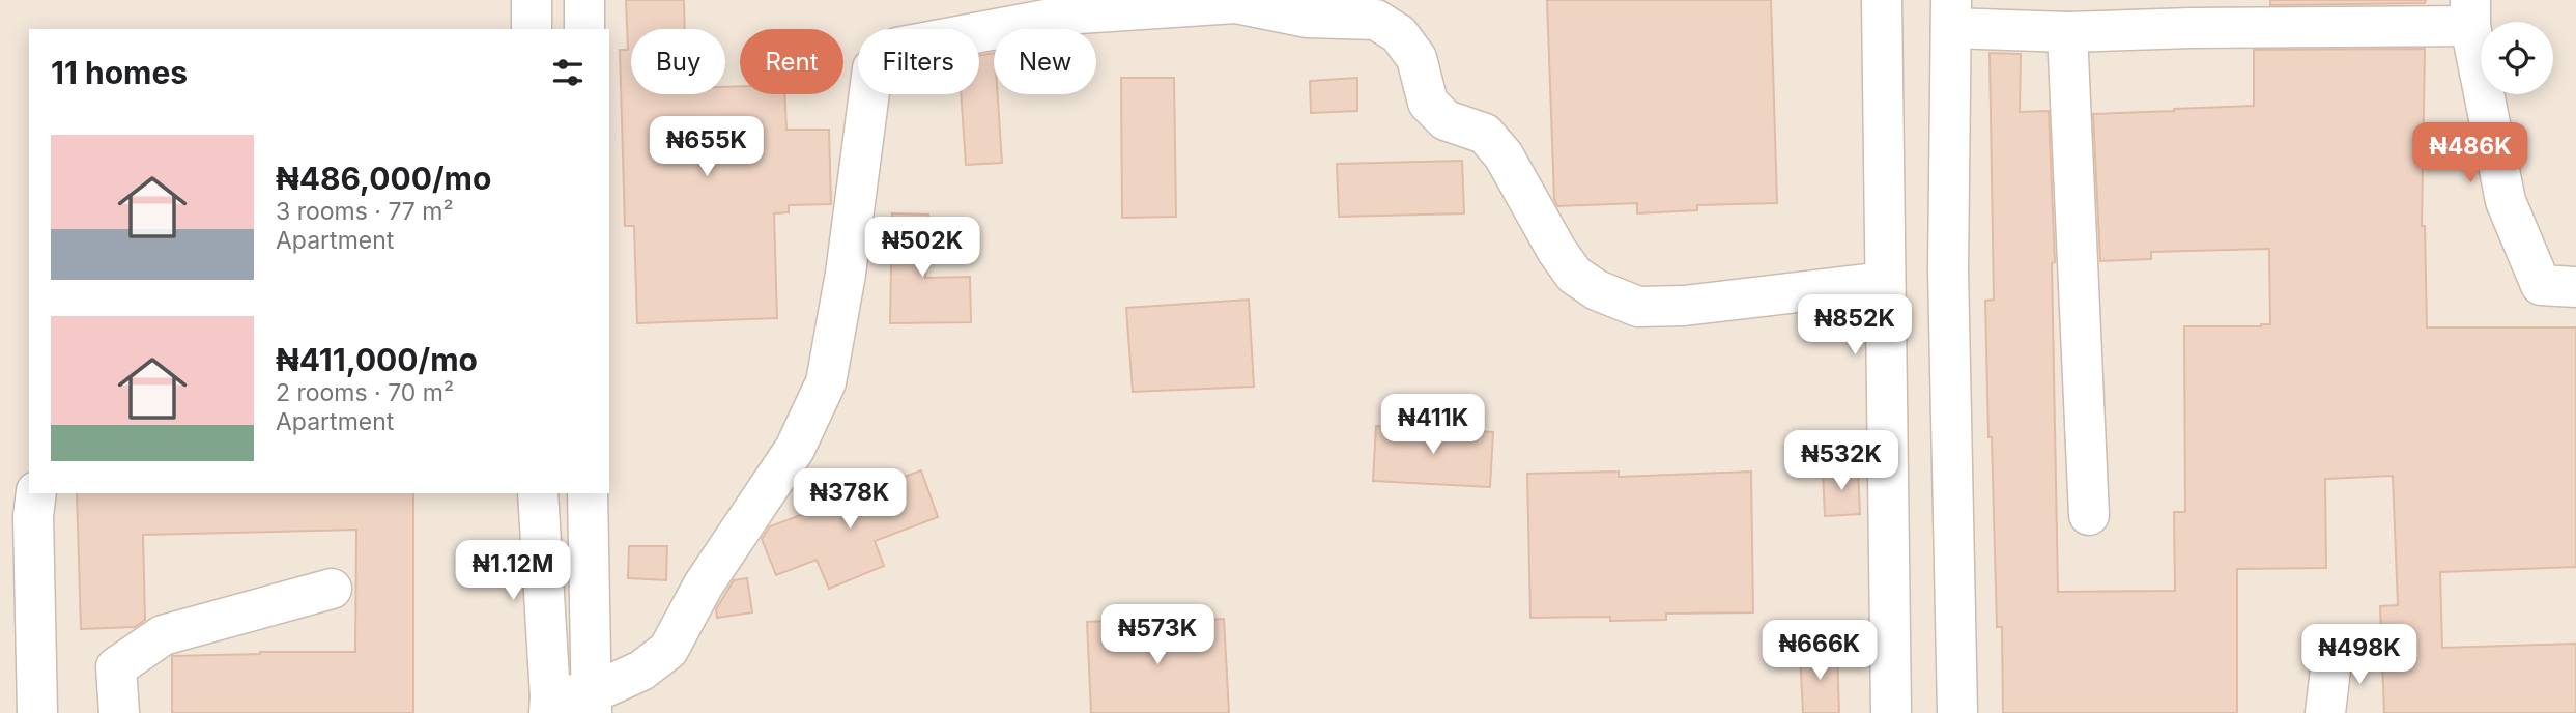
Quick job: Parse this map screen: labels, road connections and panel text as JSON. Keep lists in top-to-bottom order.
{
  "page": {
    "chip": [
      "Buy",
      "Rent",
      "Filters",
      "New"
    ],
    "heading": "11 homes",
    "price": [
      "₦655K",
      "₦486K",
      "₦502K",
      "₦852K",
      "₦411K",
      "₦532K",
      "₦378K",
      "₦1.12M",
      "₦573K",
      "₦666K",
      "₦498K"
    ],
    "list": [
      {
        "name": "₦486,000/mo",
        "note": "3 rooms · 77 m² · Apartment"
      },
      {
        "name": "₦411,000/mo",
        "note": "2 rooms · 70 m² · Apartment"
      }
    ]
  }
}
